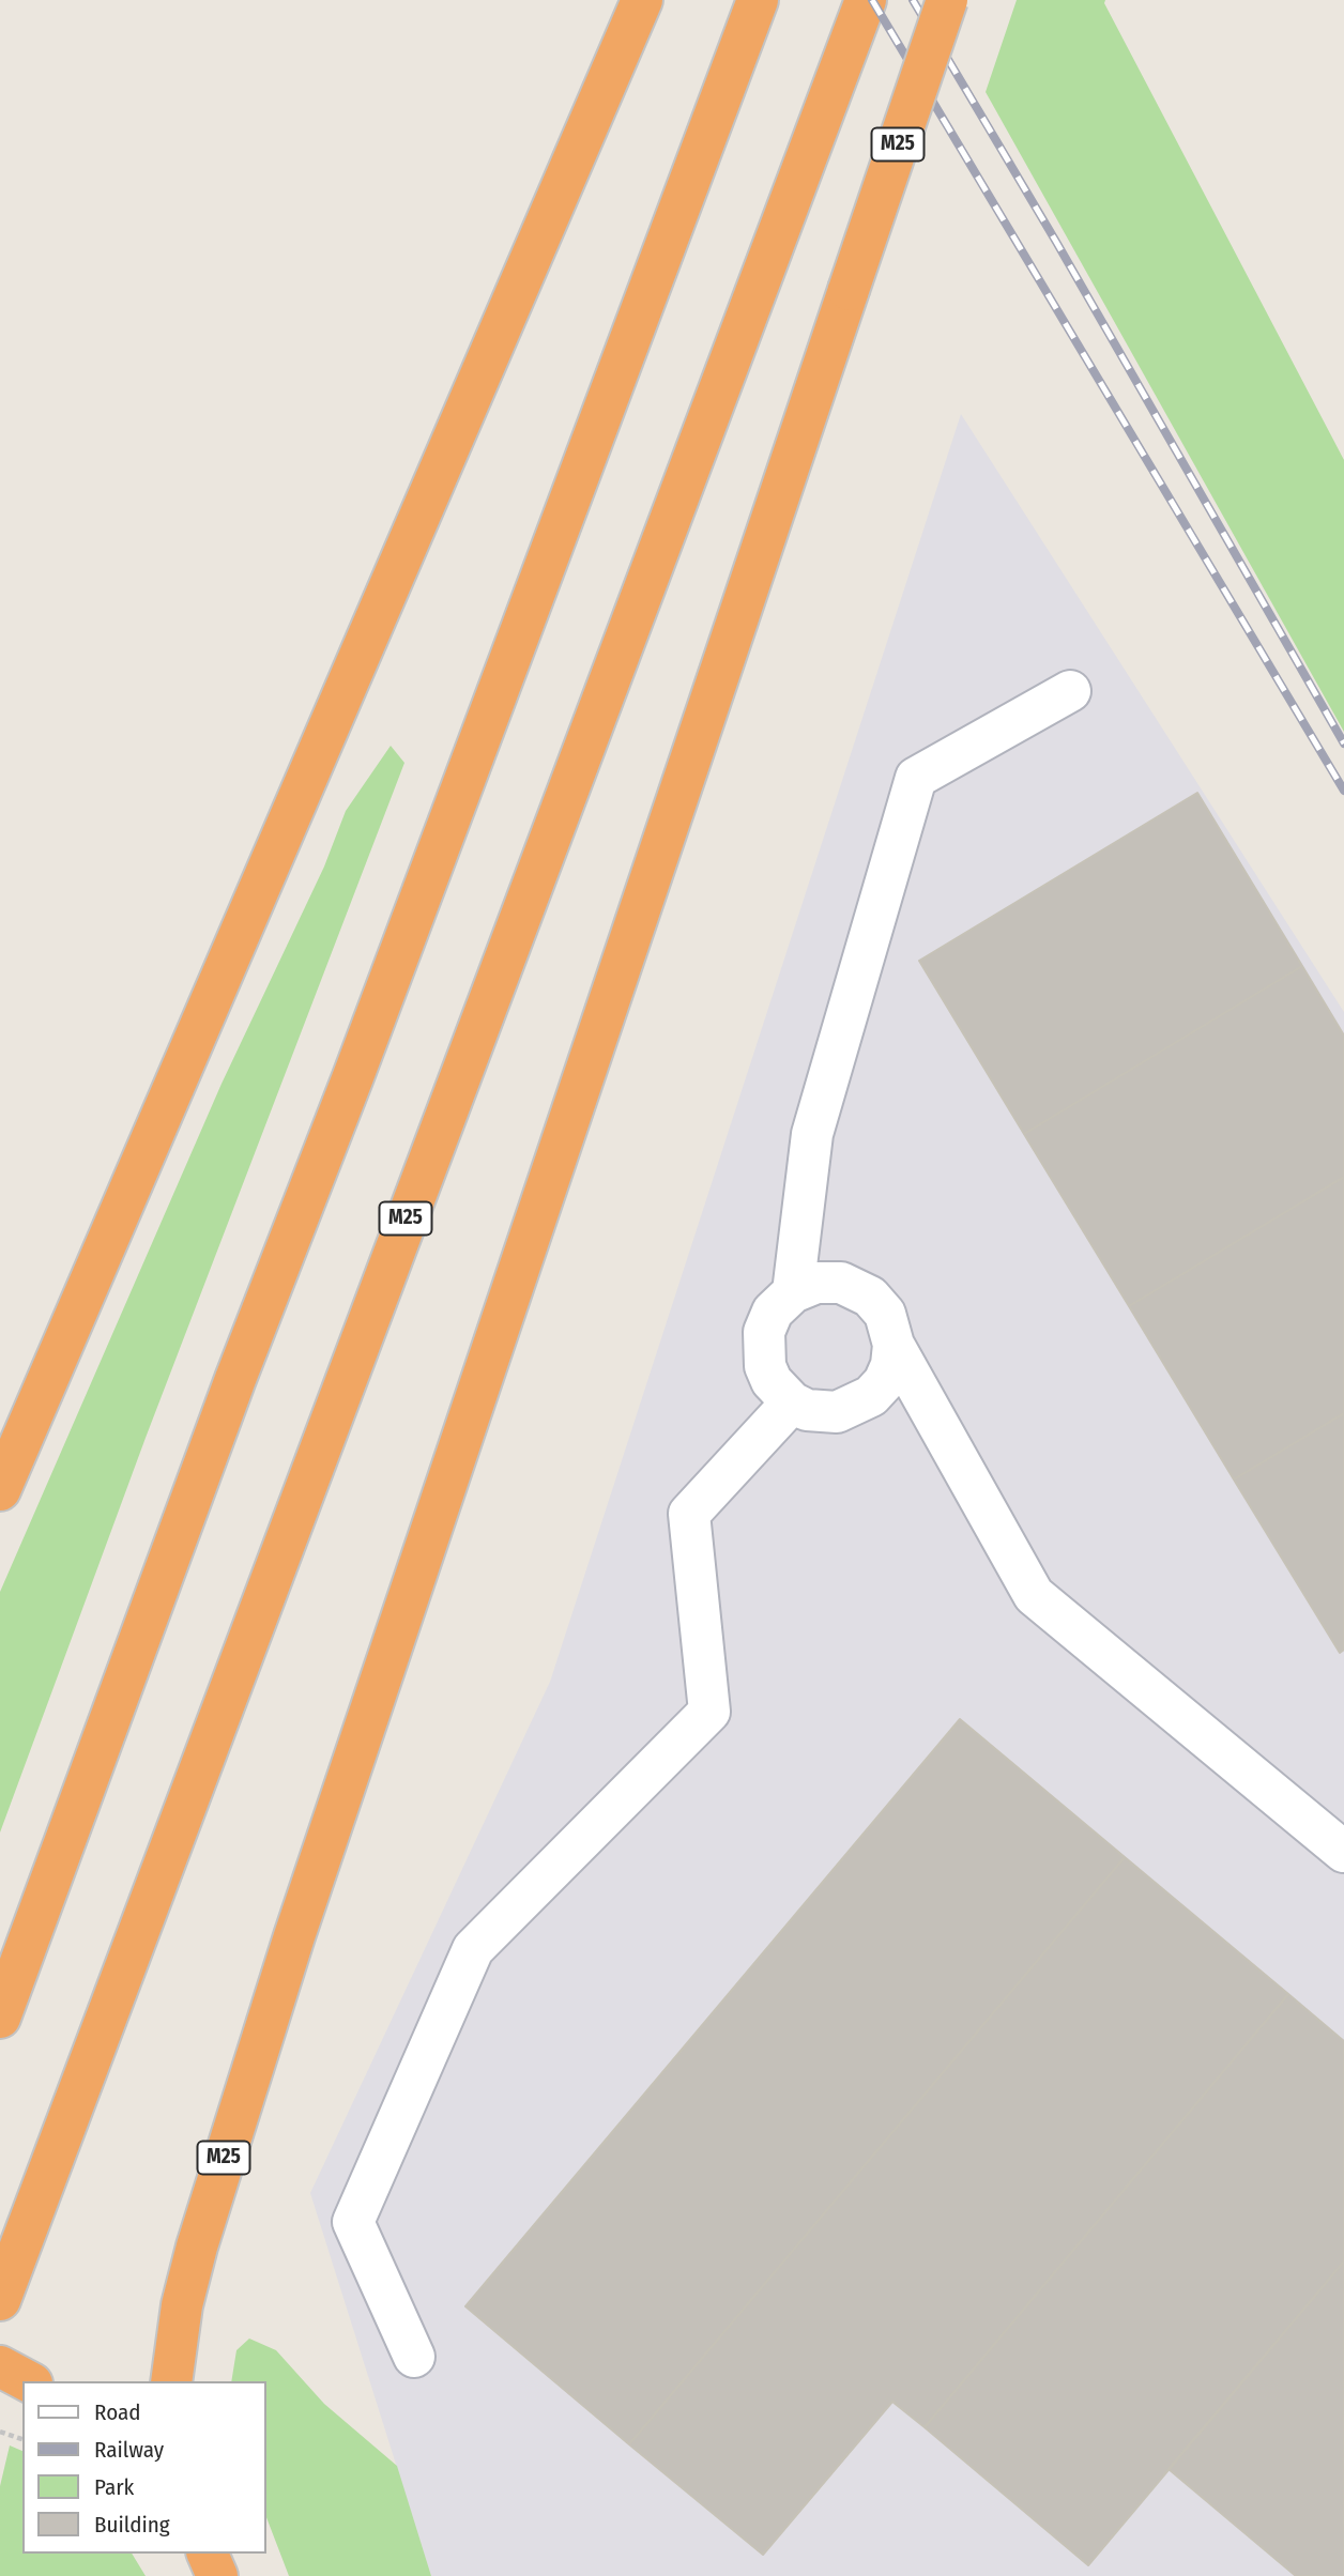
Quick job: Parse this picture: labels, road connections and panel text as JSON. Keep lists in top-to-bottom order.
{
  "streets": {
    "highway": ["M25"]
  },
  "legend": [
    "Road",
    "Railway",
    "Park",
    "Building"
  ]
}
